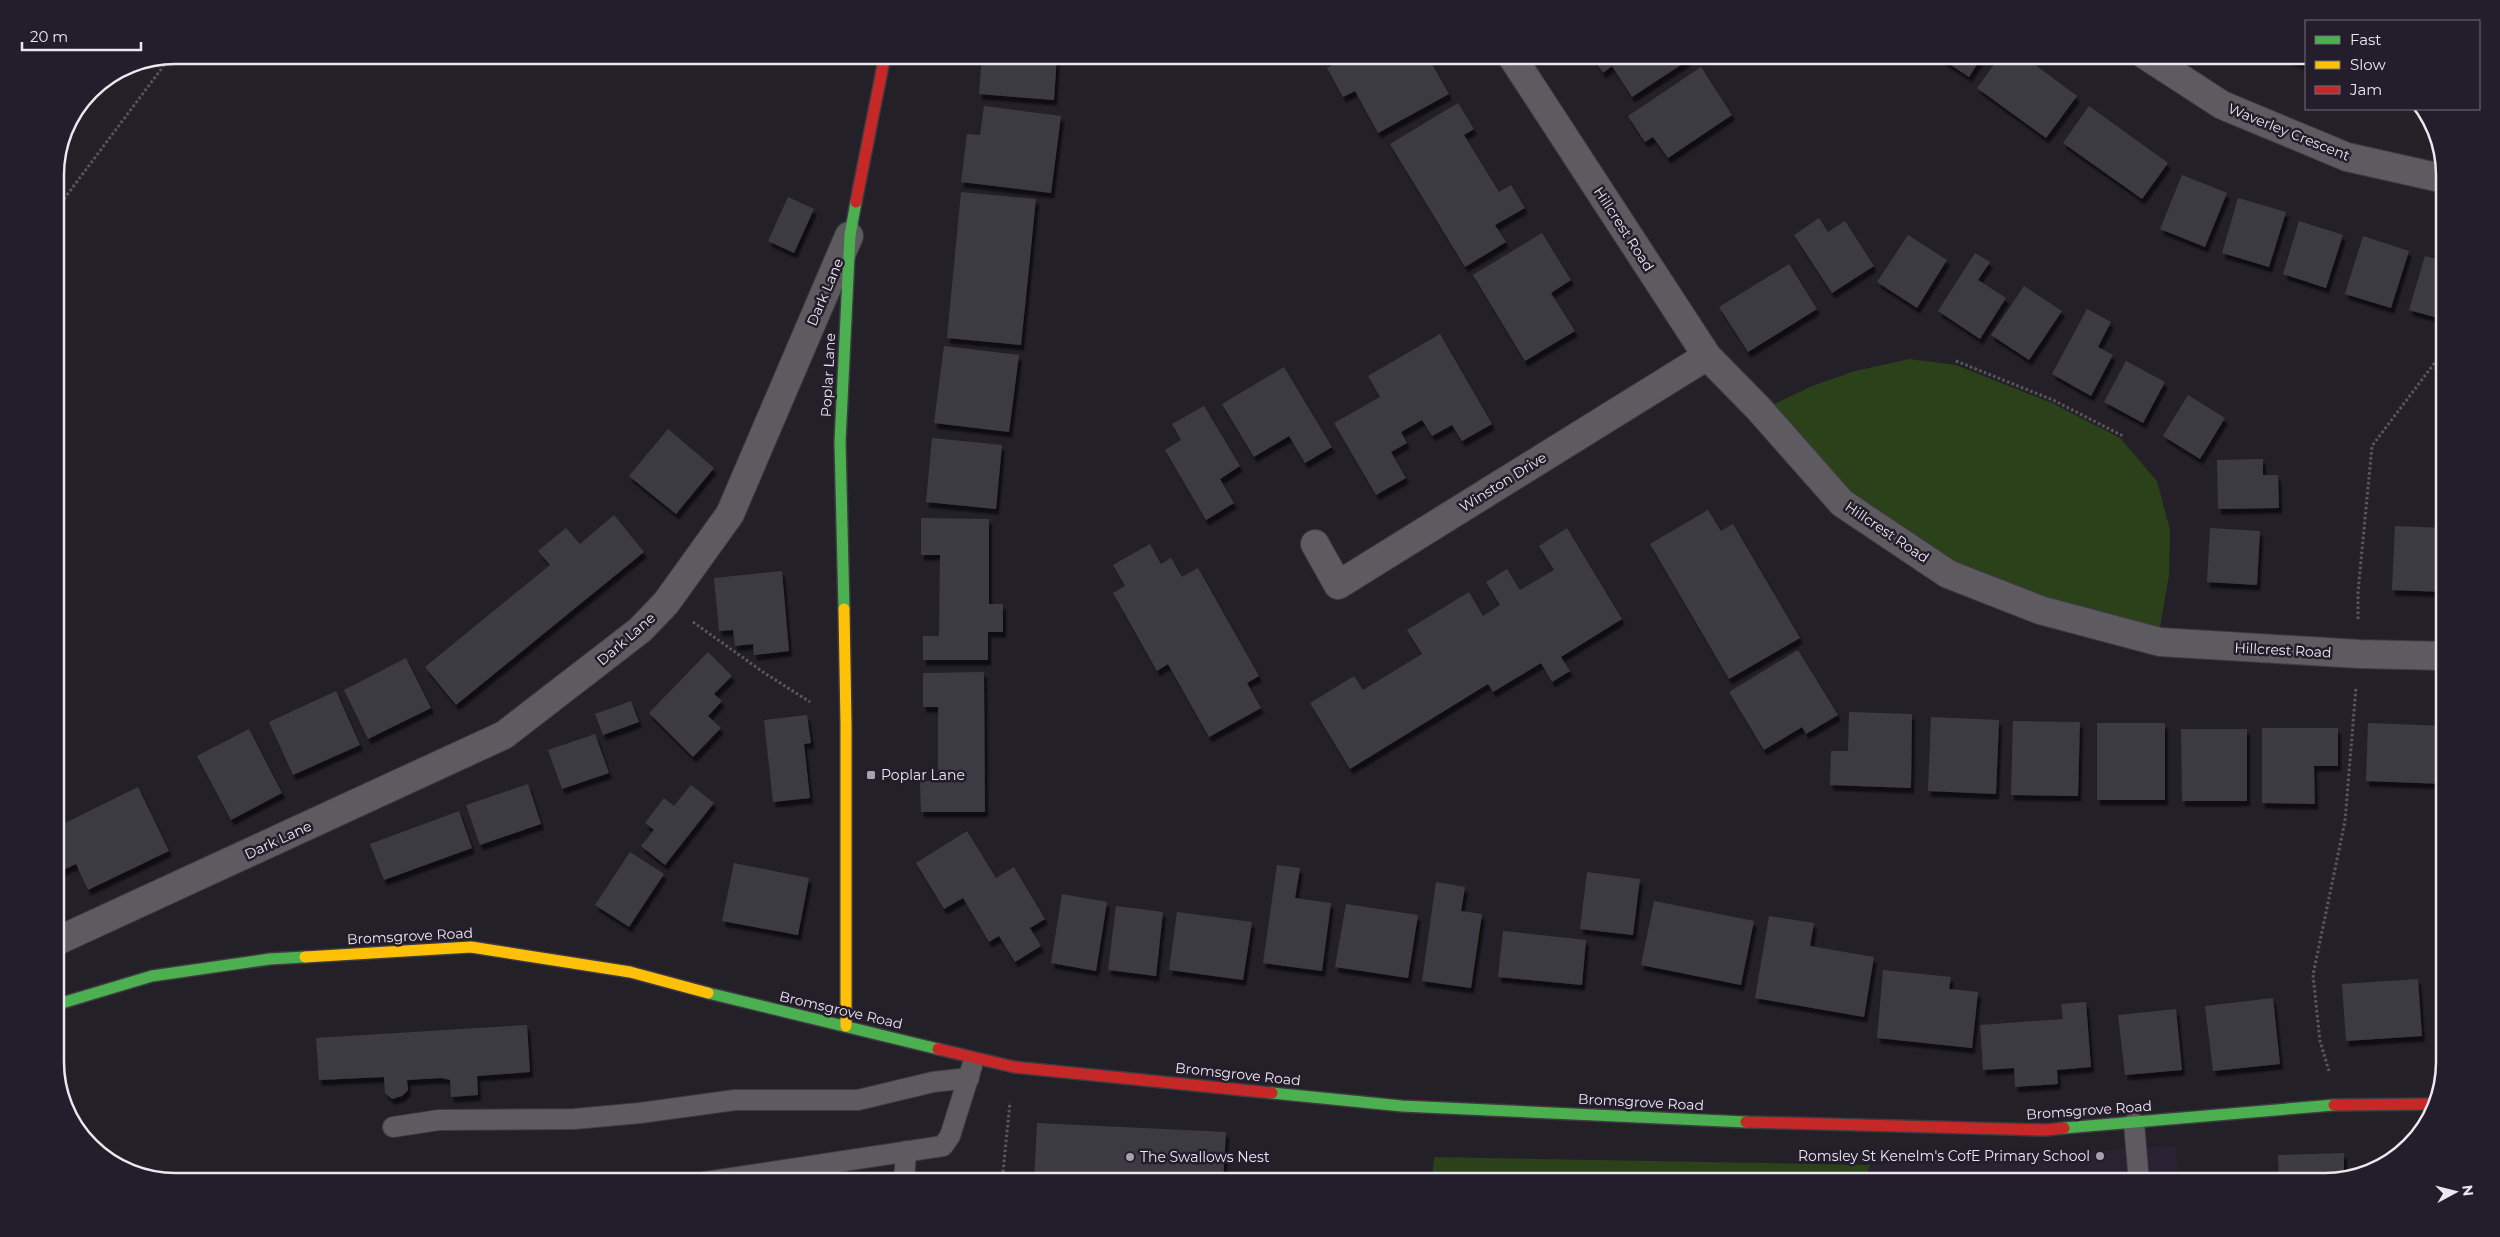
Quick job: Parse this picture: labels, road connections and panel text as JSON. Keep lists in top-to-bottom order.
{
  "streets": {
    "main road": ["Dark Lane", "Poplar Lane", "Bromsgrove Road"],
    "street": ["Waverley Crescent", "Hillcrest Road", "Winston Drive"]
  },
  "crossings": [
    ["Hillcrest Road", "Winston Drive"],
    ["Dark Lane", "Poplar Lane"],
    ["Poplar Lane", "Bromsgrove Road"]
  ],
  "places": {
    "transit": ["Poplar Lane"],
    "other": ["Romsley St Kenelm's CofE Primary School", "The Swallows Nest"]
  },
  "legend": ["Fast", "Slow", "Jam"],
  "scale_bar": "20 m",
  "north": "right"
}
